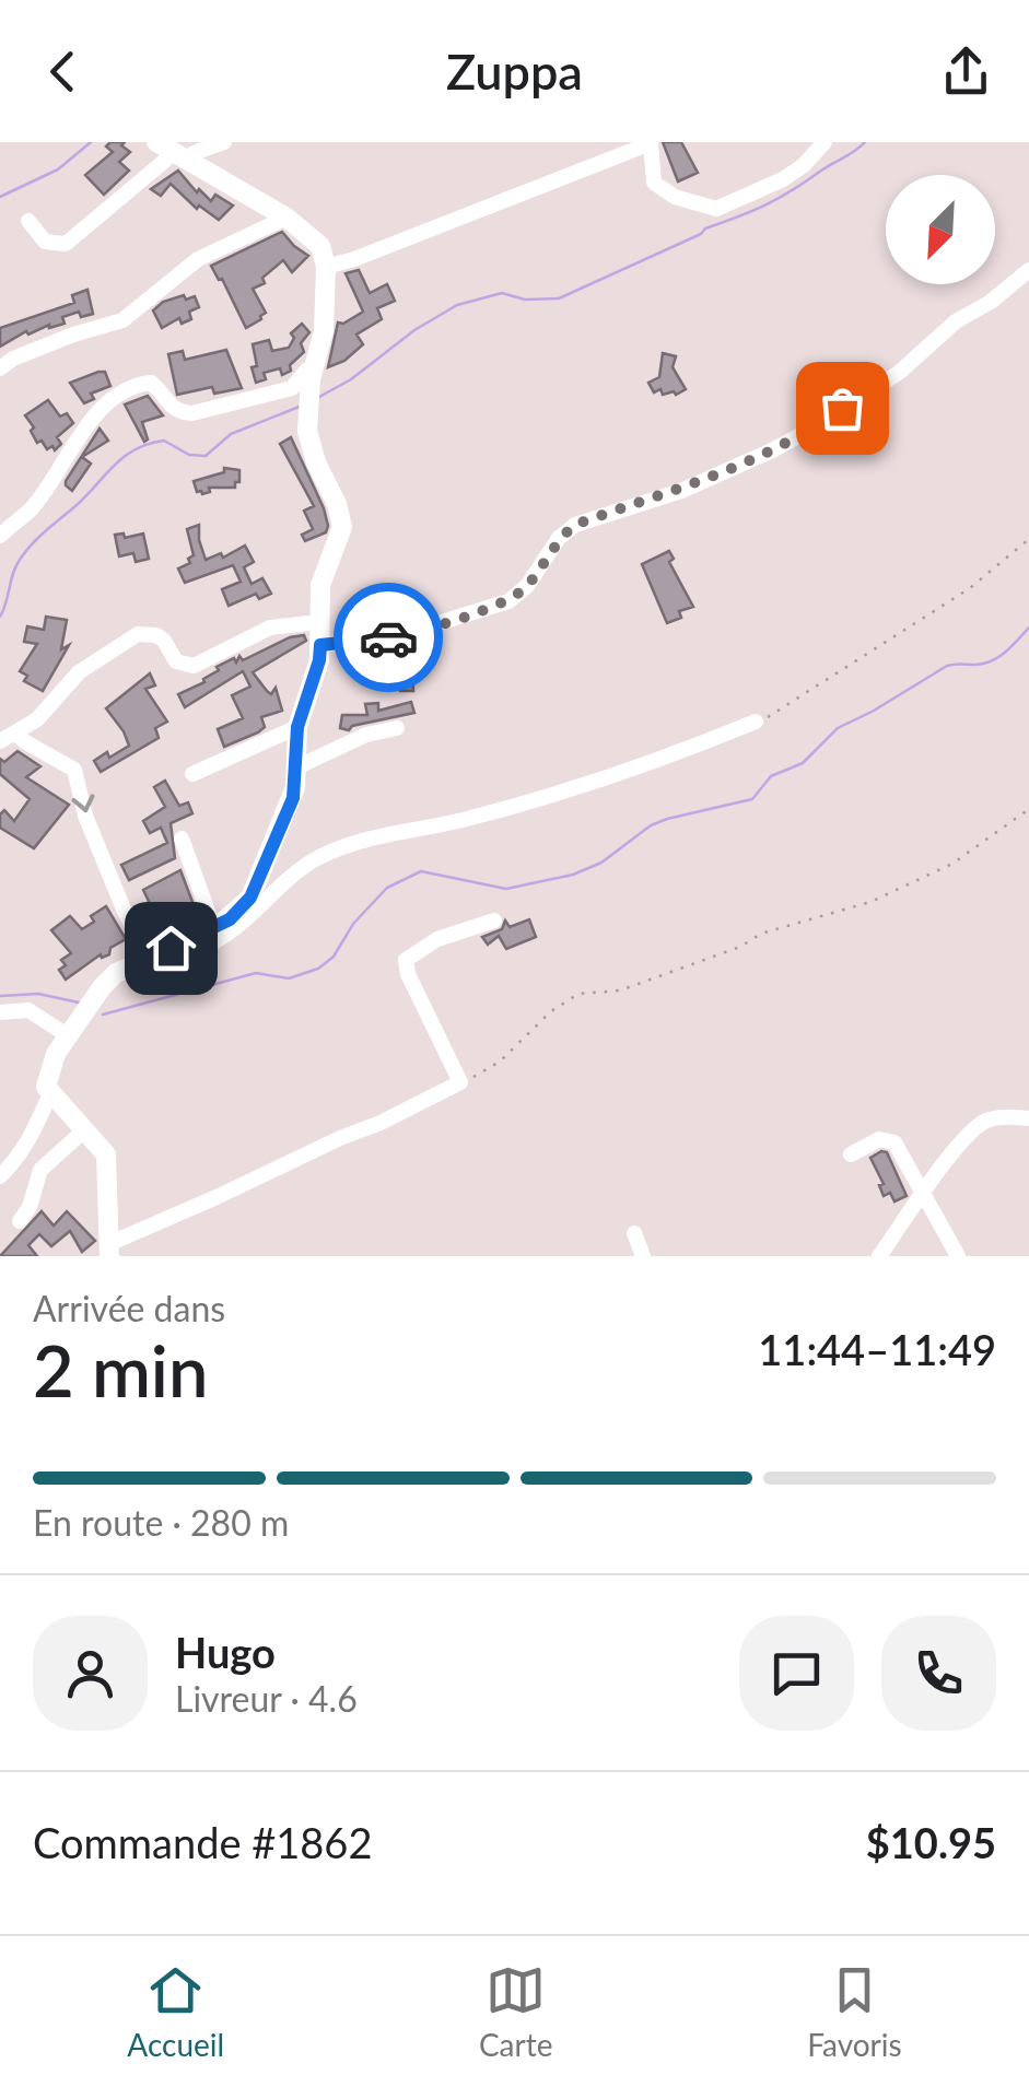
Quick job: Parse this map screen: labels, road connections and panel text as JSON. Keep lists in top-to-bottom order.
{
  "north": "bottom left",
  "page": {
    "header": "Zuppa",
    "heading": ["2 min", "Arrivée dans", "11:44–11:49"],
    "panel": [
      "Hugo",
      "Livreur · 4.6",
      "Commande #1862",
      "$10.95"
    ],
    "bar": "En route · 280 m",
    "tabs": ["Accueil", "Carte", "Favoris"]
  }
}
